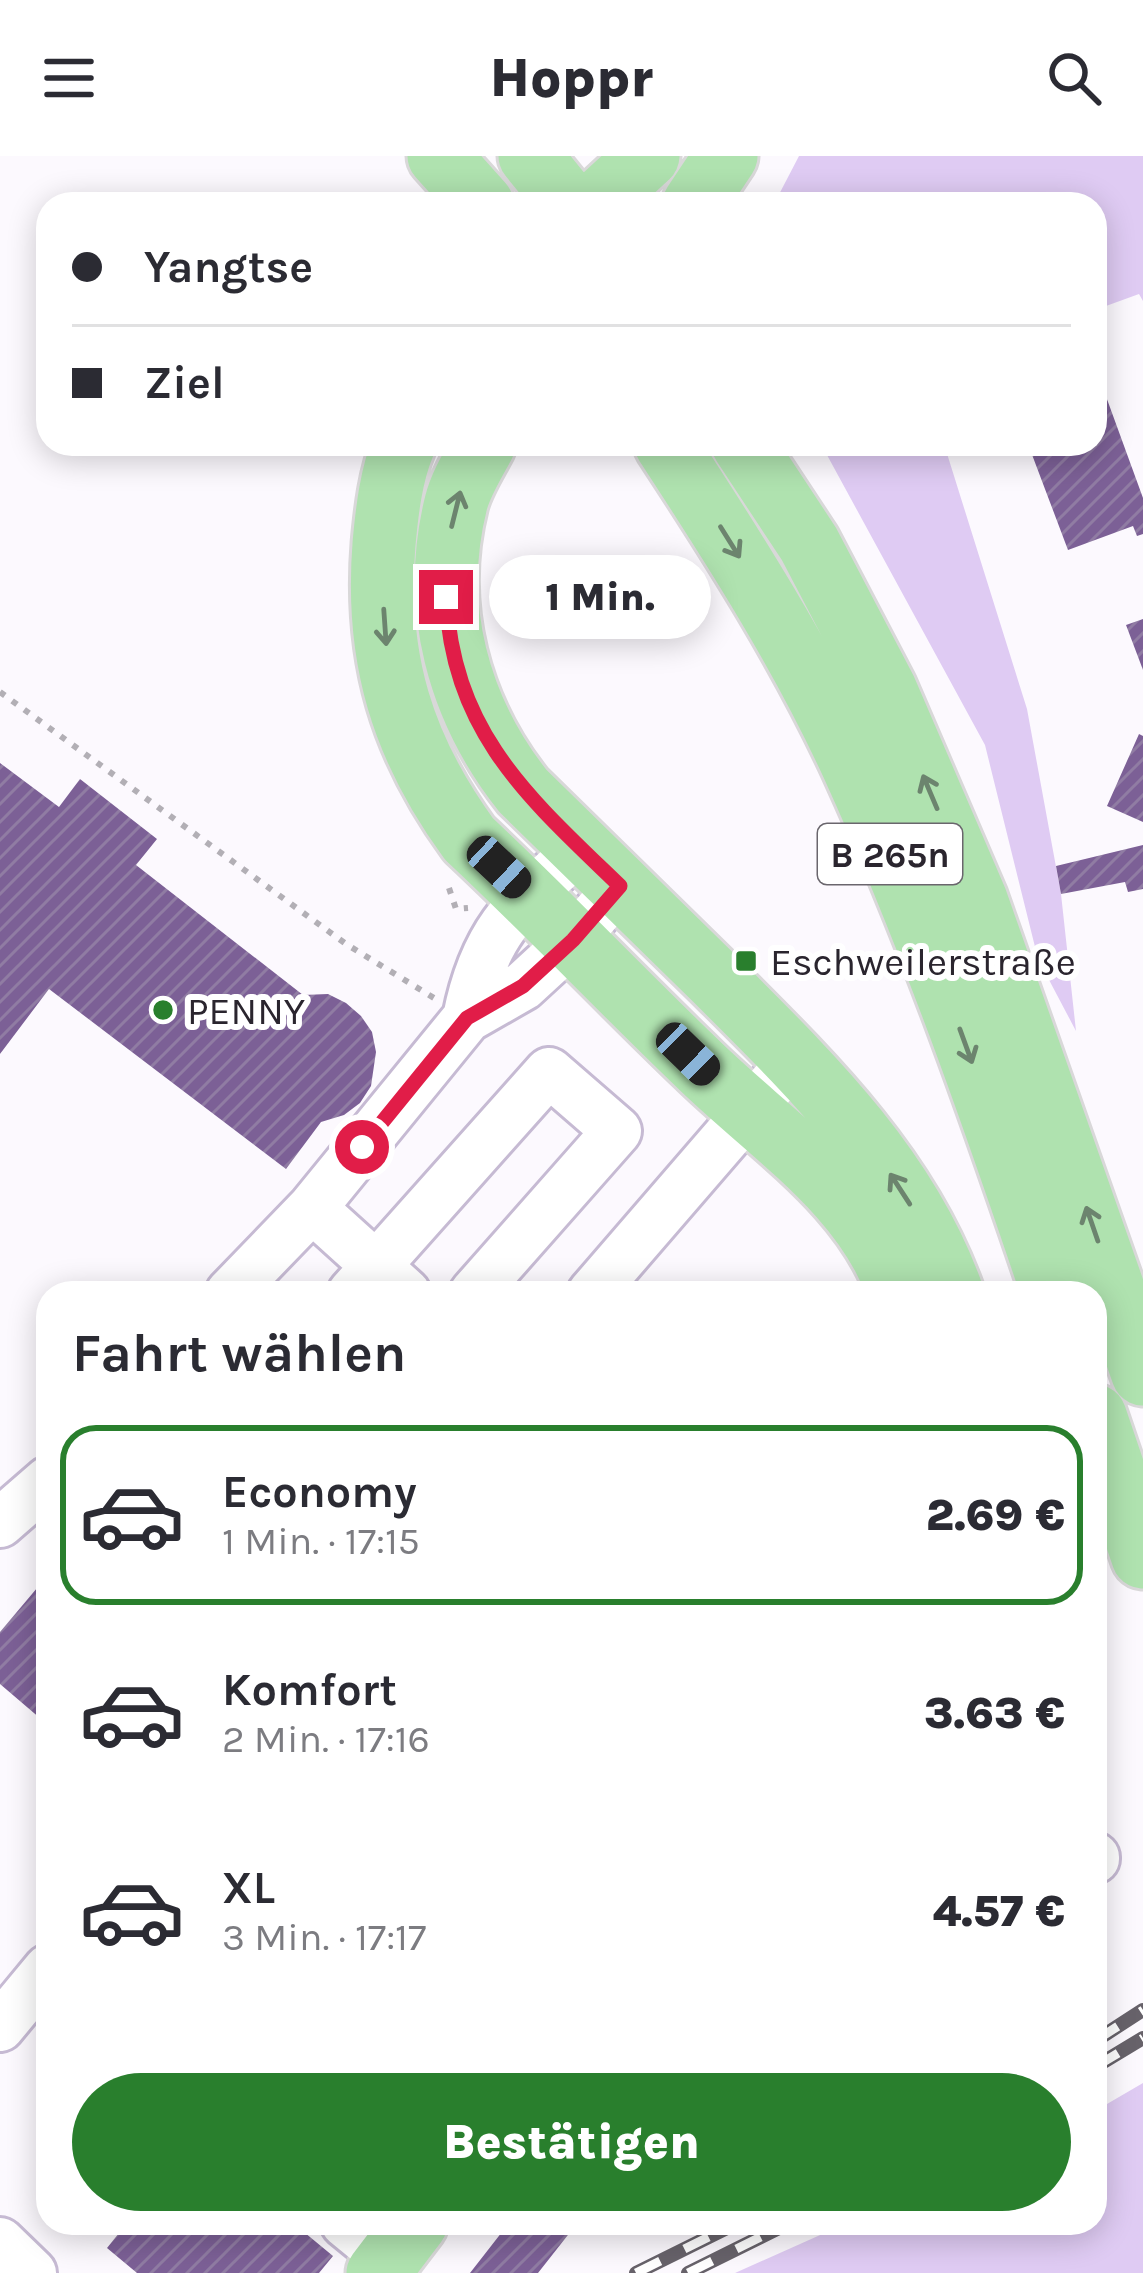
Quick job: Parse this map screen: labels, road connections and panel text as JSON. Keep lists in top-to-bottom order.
{
  "streets": {
    "main road": ["B 265n"]
  },
  "places": {
    "transit": ["Eschweilerstraße"],
    "other": ["PENNY"]
  },
  "page": {
    "header": "Hoppr",
    "banner": ["Yangtse", "Ziel"],
    "bubble": "1 Min.",
    "heading": "Fahrt wählen",
    "list": [
      {
        "name": "Economy",
        "note": "1 Min. · 17:15",
        "value": "2.69 €"
      },
      {
        "name": "Komfort",
        "note": "2 Min. · 17:16",
        "value": "3.63 €"
      },
      {
        "name": "XL",
        "note": "3 Min. · 17:17",
        "value": "4.57 €"
      }
    ],
    "buttons": "Bestätigen"
  }
}
